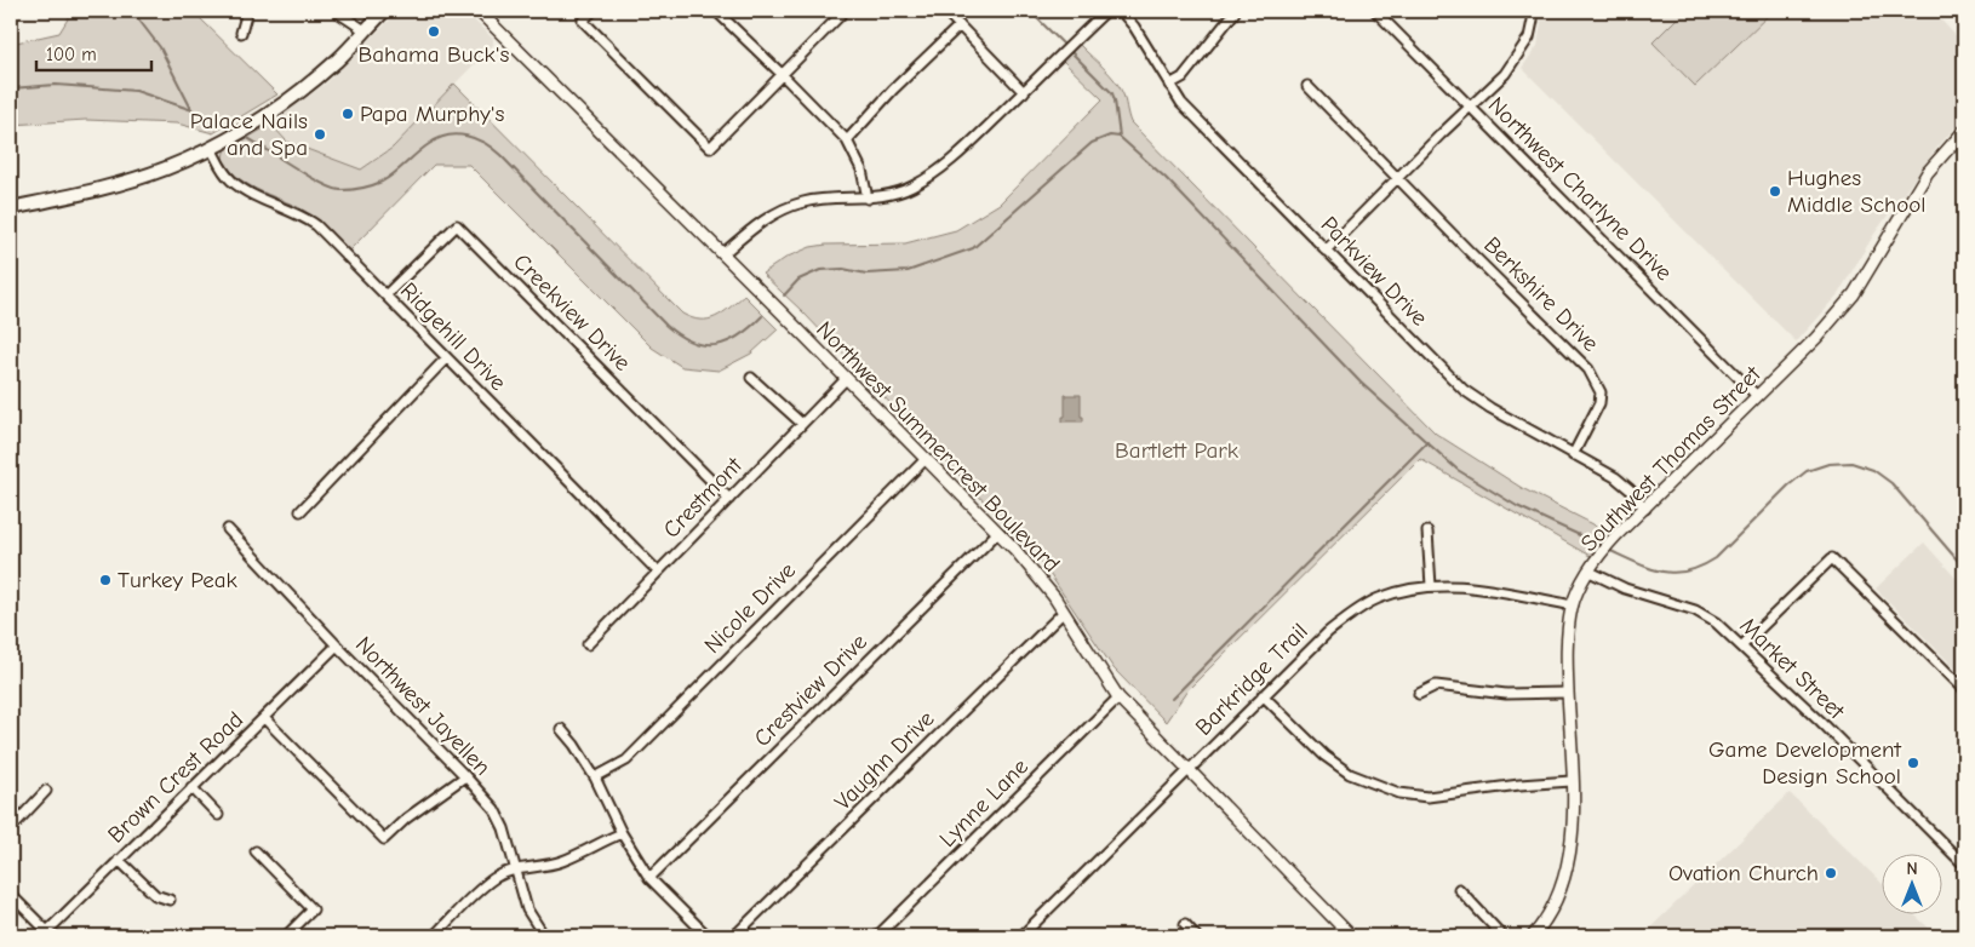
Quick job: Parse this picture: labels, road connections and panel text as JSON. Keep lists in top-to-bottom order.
{
  "streets": {
    "street": [
      "Northwest Charlyne Drive",
      "Parkview Drive",
      "Berkshire Drive",
      "Creekview Drive",
      "Ridgehill Drive",
      "Northwest Summercrest Boulevard",
      "Southwest Thomas Street",
      "Crestmont",
      "Nicole Drive",
      "Market Street",
      "Barkridge Trail",
      "Crestview Drive",
      "Northwest Jayellen",
      "Vaughn Drive",
      "Brown Crest Road",
      "Lynne Lane"
    ]
  },
  "crossings": [
    ["Northwest Charlyne Drive", "Southwest Thomas Street"],
    ["Parkview Drive", "Berkshire Drive"],
    ["Parkview Drive", "Southwest Thomas Street"],
    ["Creekview Drive", "Ridgehill Drive"],
    ["Creekview Drive", "Crestmont"],
    ["Ridgehill Drive", "Crestmont"],
    ["Northwest Summercrest Boulevard", "Crestmont"],
    ["Northwest Summercrest Boulevard", "Nicole Drive"],
    ["Northwest Summercrest Boulevard", "Barkridge Trail"],
    ["Northwest Summercrest Boulevard", "Crestview Drive"],
    ["Northwest Summercrest Boulevard", "Vaughn Drive"],
    ["Northwest Summercrest Boulevard", "Lynne Lane"],
    ["Southwest Thomas Street", "Market Street"],
    ["Southwest Thomas Street", "Barkridge Trail"],
    ["Northwest Jayellen", "Brown Crest Road"]
  ],
  "parks": ["Bartlett Park"],
  "places": [
    "Bahama Buck's",
    "Papa Murphy's",
    "Palace Nails and Spa",
    "Hughes Middle School",
    "Turkey Peak",
    "Game Development Design School",
    "Ovation Church"
  ],
  "scale_bar": "100 m",
  "north": "top"
}
